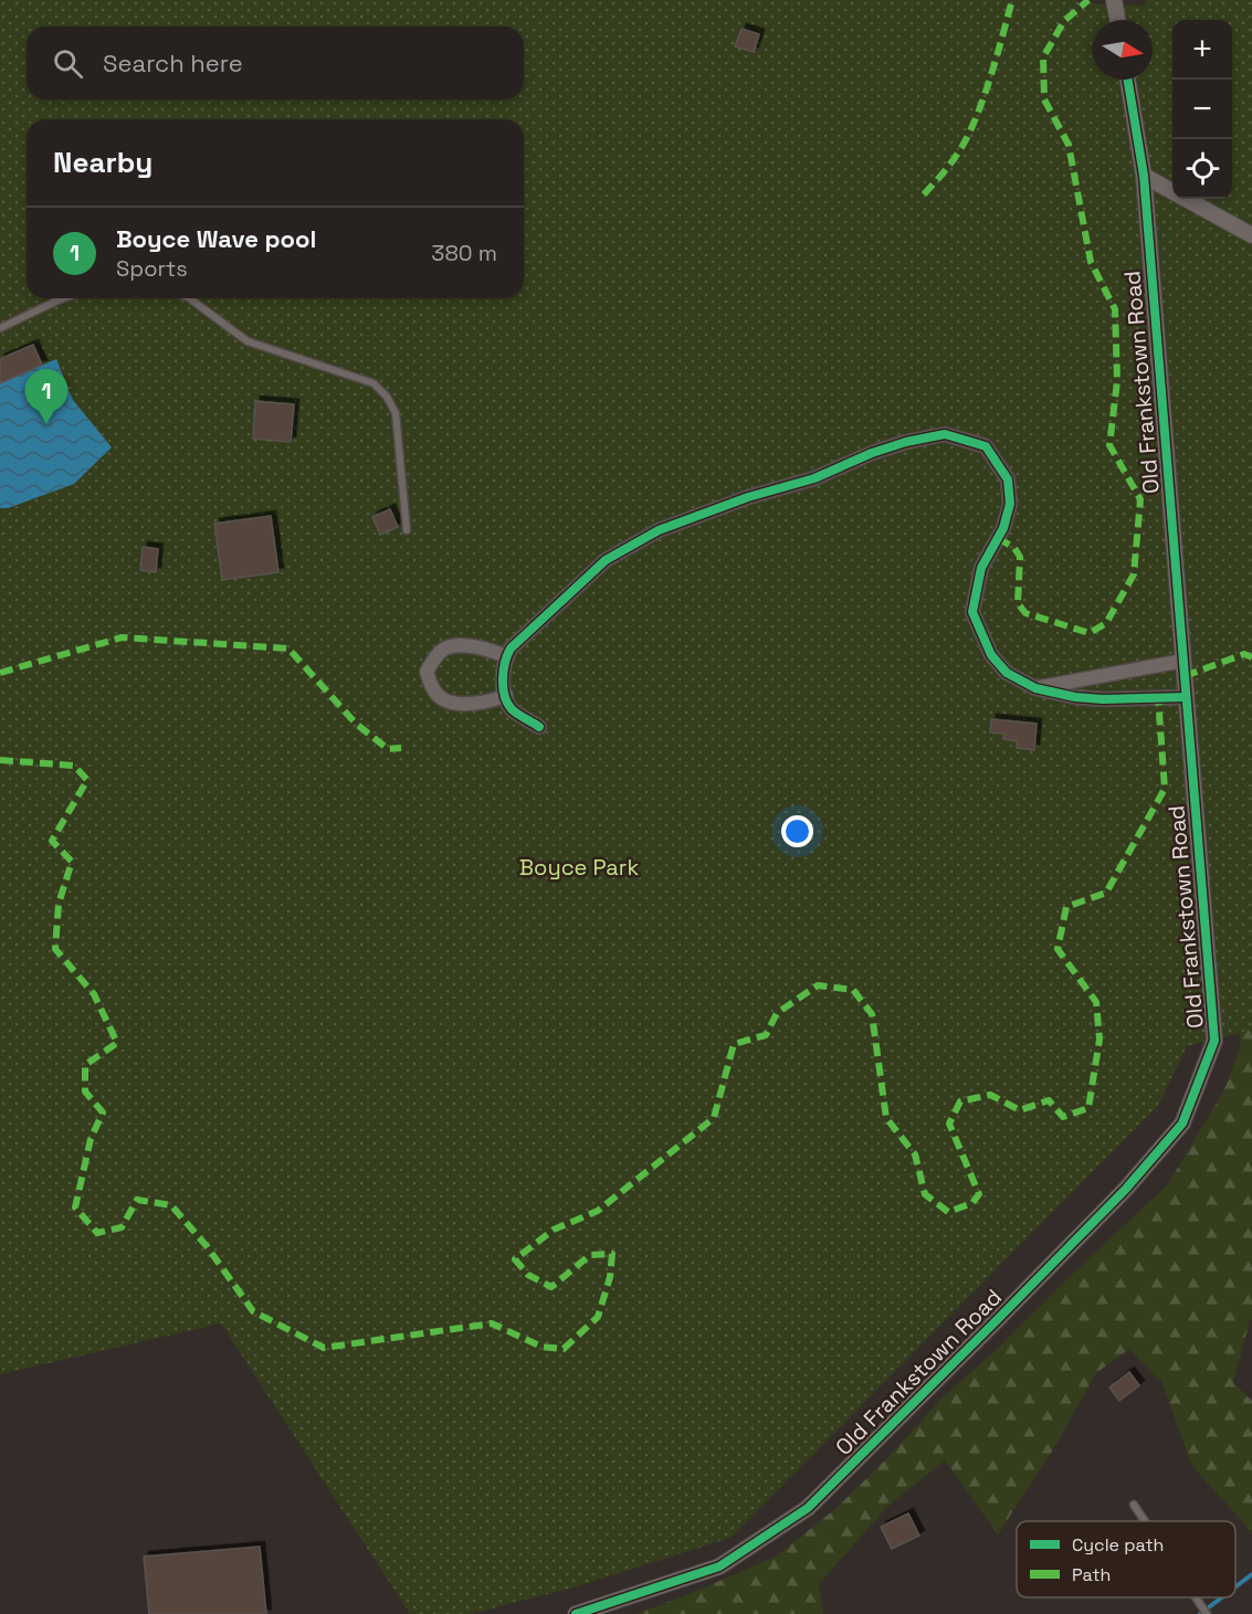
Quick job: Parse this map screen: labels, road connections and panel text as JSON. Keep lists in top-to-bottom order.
{
  "streets": {
    "street": ["Old Frankstown Road"]
  },
  "parks": ["Boyce Park"],
  "legend": ["Cycle path", "Path"],
  "north": "right",
  "page": {
    "map_buttons": ["+", "−"],
    "search": "Search here",
    "heading": "Nearby",
    "list": [
      {
        "mark": "1",
        "name": "Boyce Wave pool",
        "note": "Sports",
        "value": "380 m"
      }
    ],
    "pins": "1"
  }
}
